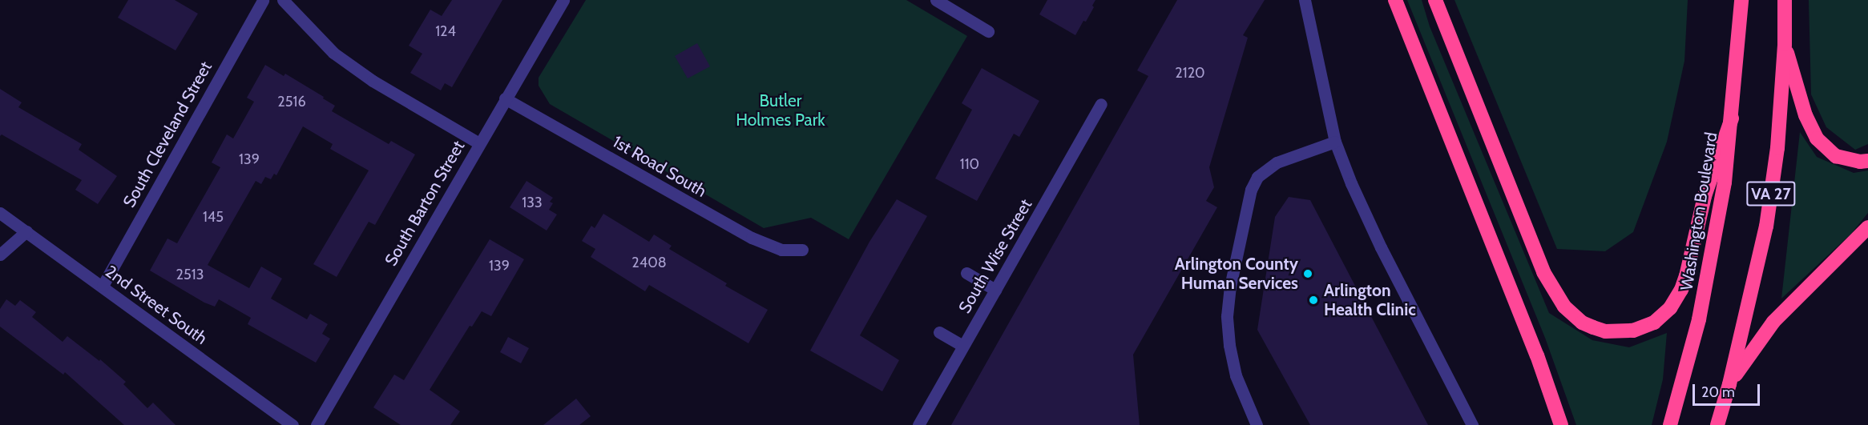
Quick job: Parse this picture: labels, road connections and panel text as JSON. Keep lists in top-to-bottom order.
{
  "streets": {
    "highway": ["VA 27", "Washington Boulevard"],
    "street": [
      "South Cleveland Street",
      "1st Road South",
      "South Barton Street",
      "South Wise Street",
      "2nd Street South"
    ]
  },
  "crossings": [
    ["South Cleveland Street", "2nd Street South"],
    ["1st Road South", "South Barton Street"]
  ],
  "parks": ["Butler Holmes Park"],
  "places": ["Arlington County Human Services", "Arlington Health Clinic"],
  "house_numbers": [
    "124",
    "2120",
    "2516",
    "139",
    "110",
    "133",
    "145",
    "2408",
    "139",
    "2513"
  ],
  "scale_bar": "20 m"
}
